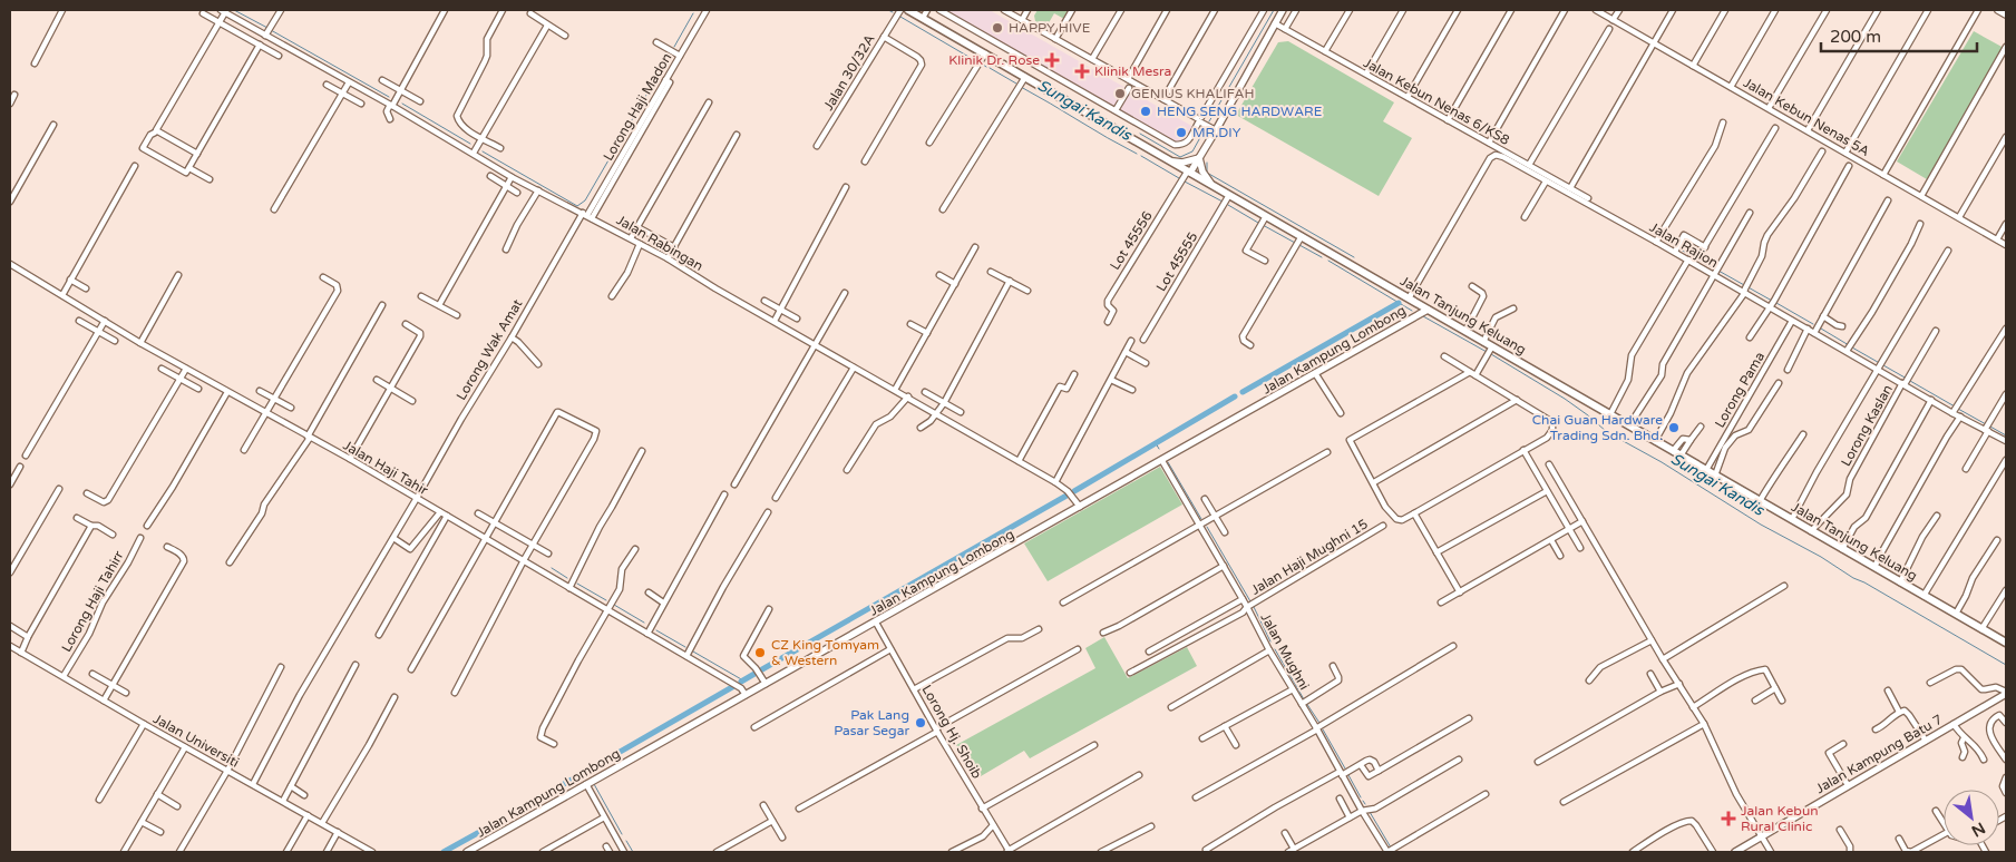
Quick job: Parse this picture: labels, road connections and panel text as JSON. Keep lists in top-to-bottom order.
{
  "streets": {
    "main road": ["Jalan Tanjung Keluang"],
    "street": [
      "Jalan 30/32A",
      "Jalan Kebun Nenas 6/KS8",
      "Lorong Haji Madon",
      "Jalan Kebun Nenas 5A",
      "Lot 45556",
      "Jalan Rabingan",
      "Jalan Rajion",
      "Lot 45555",
      "Lorong Wak Amat",
      "Jalan Kampung Lombong",
      "Lorong Pama",
      "Lorong Kaslan",
      "Jalan Haji Tahir",
      "Jalan Haji Mughni 15",
      "Lorong Haji Tahirr",
      "Jalan Mughni",
      "Lorong Hj. Shoib",
      "Jalan Universiti",
      "Jalan Kampung Batu 7"
    ]
  },
  "crossings": [
    ["Lorong Haji Madon", "Jalan Rabingan"],
    ["Lorong Haji Madon", "Lorong Wak Amat"],
    ["Lot 45556", "Jalan Tanjung Keluang"],
    ["Jalan Rabingan", "Lorong Wak Amat"],
    ["Jalan Rabingan", "Jalan Kampung Lombong"],
    ["Jalan Rajion", "Jalan Tanjung Keluang"],
    ["Jalan Rajion", "Lorong Pama"],
    ["Jalan Rajion", "Lorong Kaslan"],
    ["Lot 45555", "Jalan Tanjung Keluang"],
    ["Jalan Tanjung Keluang", "Jalan Kampung Lombong"],
    ["Jalan Tanjung Keluang", "Lorong Pama"],
    ["Jalan Tanjung Keluang", "Lorong Kaslan"],
    ["Lorong Wak Amat", "Jalan Haji Tahir"],
    ["Lorong Wak Amat", "Jalan Universiti"],
    ["Jalan Kampung Lombong", "Jalan Haji Tahir"],
    ["Jalan Kampung Lombong", "Jalan Mughni"],
    ["Jalan Kampung Lombong", "Lorong Hj. Shoib"],
    ["Jalan Haji Mughni 15", "Jalan Mughni"],
    ["Lorong Haji Tahirr", "Jalan Universiti"]
  ],
  "water": ["Sungai Kandis"],
  "places": {
    "other": [
      "HAPPY HIVE",
      "GENIUS KHALIFAH",
      "HENG SENG HARDWARE",
      "MR.DIY",
      "Chai Guan Hardware Trading Sdn. Bhd.",
      "CZ King Tomyam & Western",
      "Pak Lang Pasar Segar"
    ],
    "health": ["Klinik Dr. Rose", "Klinik Mesra", "Jalan Kebun Rural Clinic"]
  },
  "scale_bar": "200 m",
  "north": "bottom right"
}
